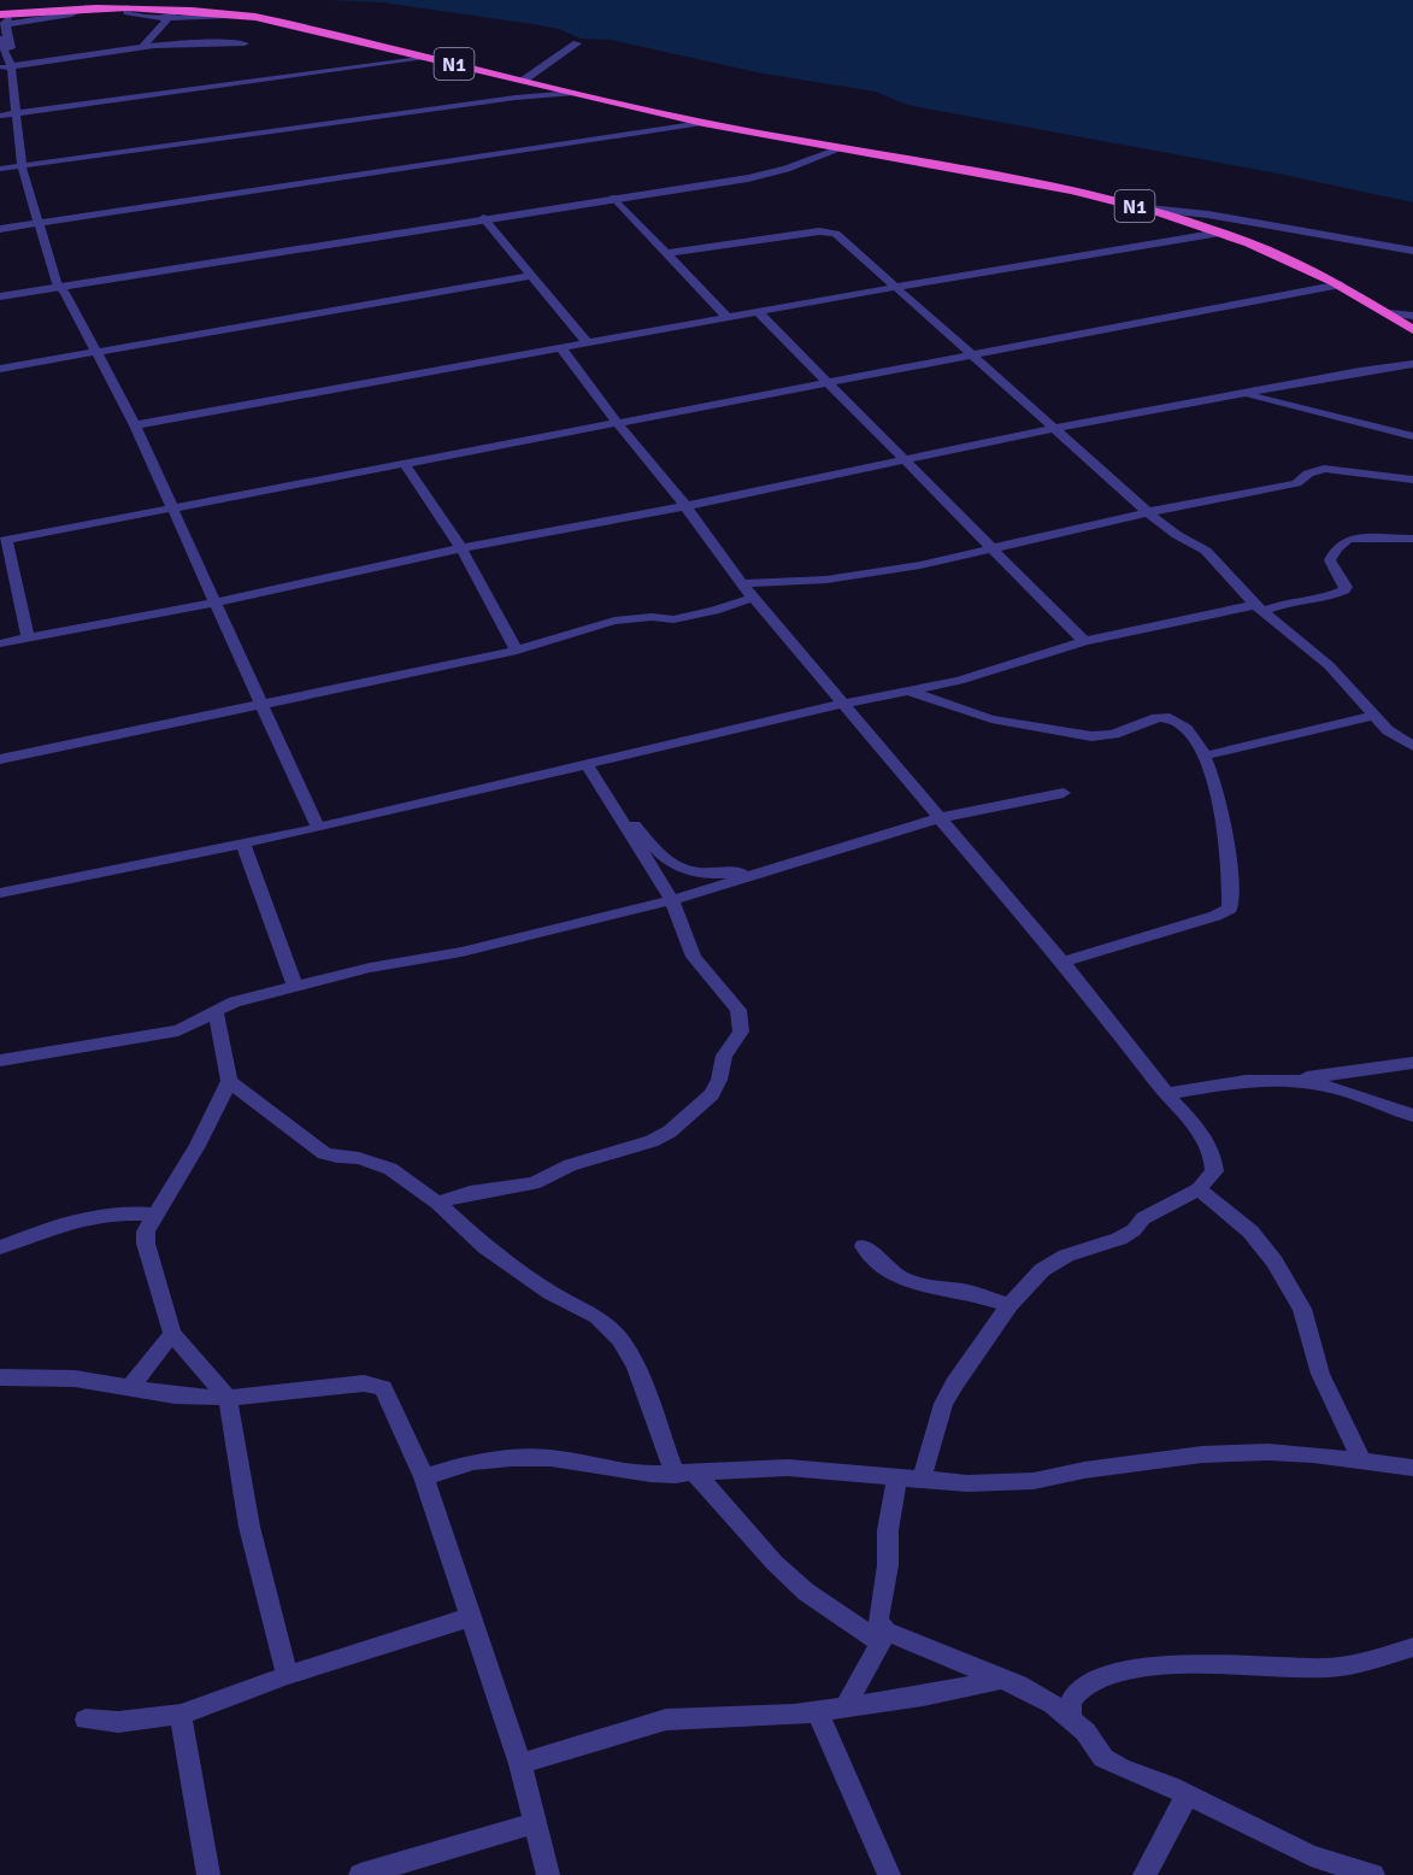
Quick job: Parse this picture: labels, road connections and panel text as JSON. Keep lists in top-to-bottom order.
{
  "streets": {
    "highway": ["N1"]
  }
}
